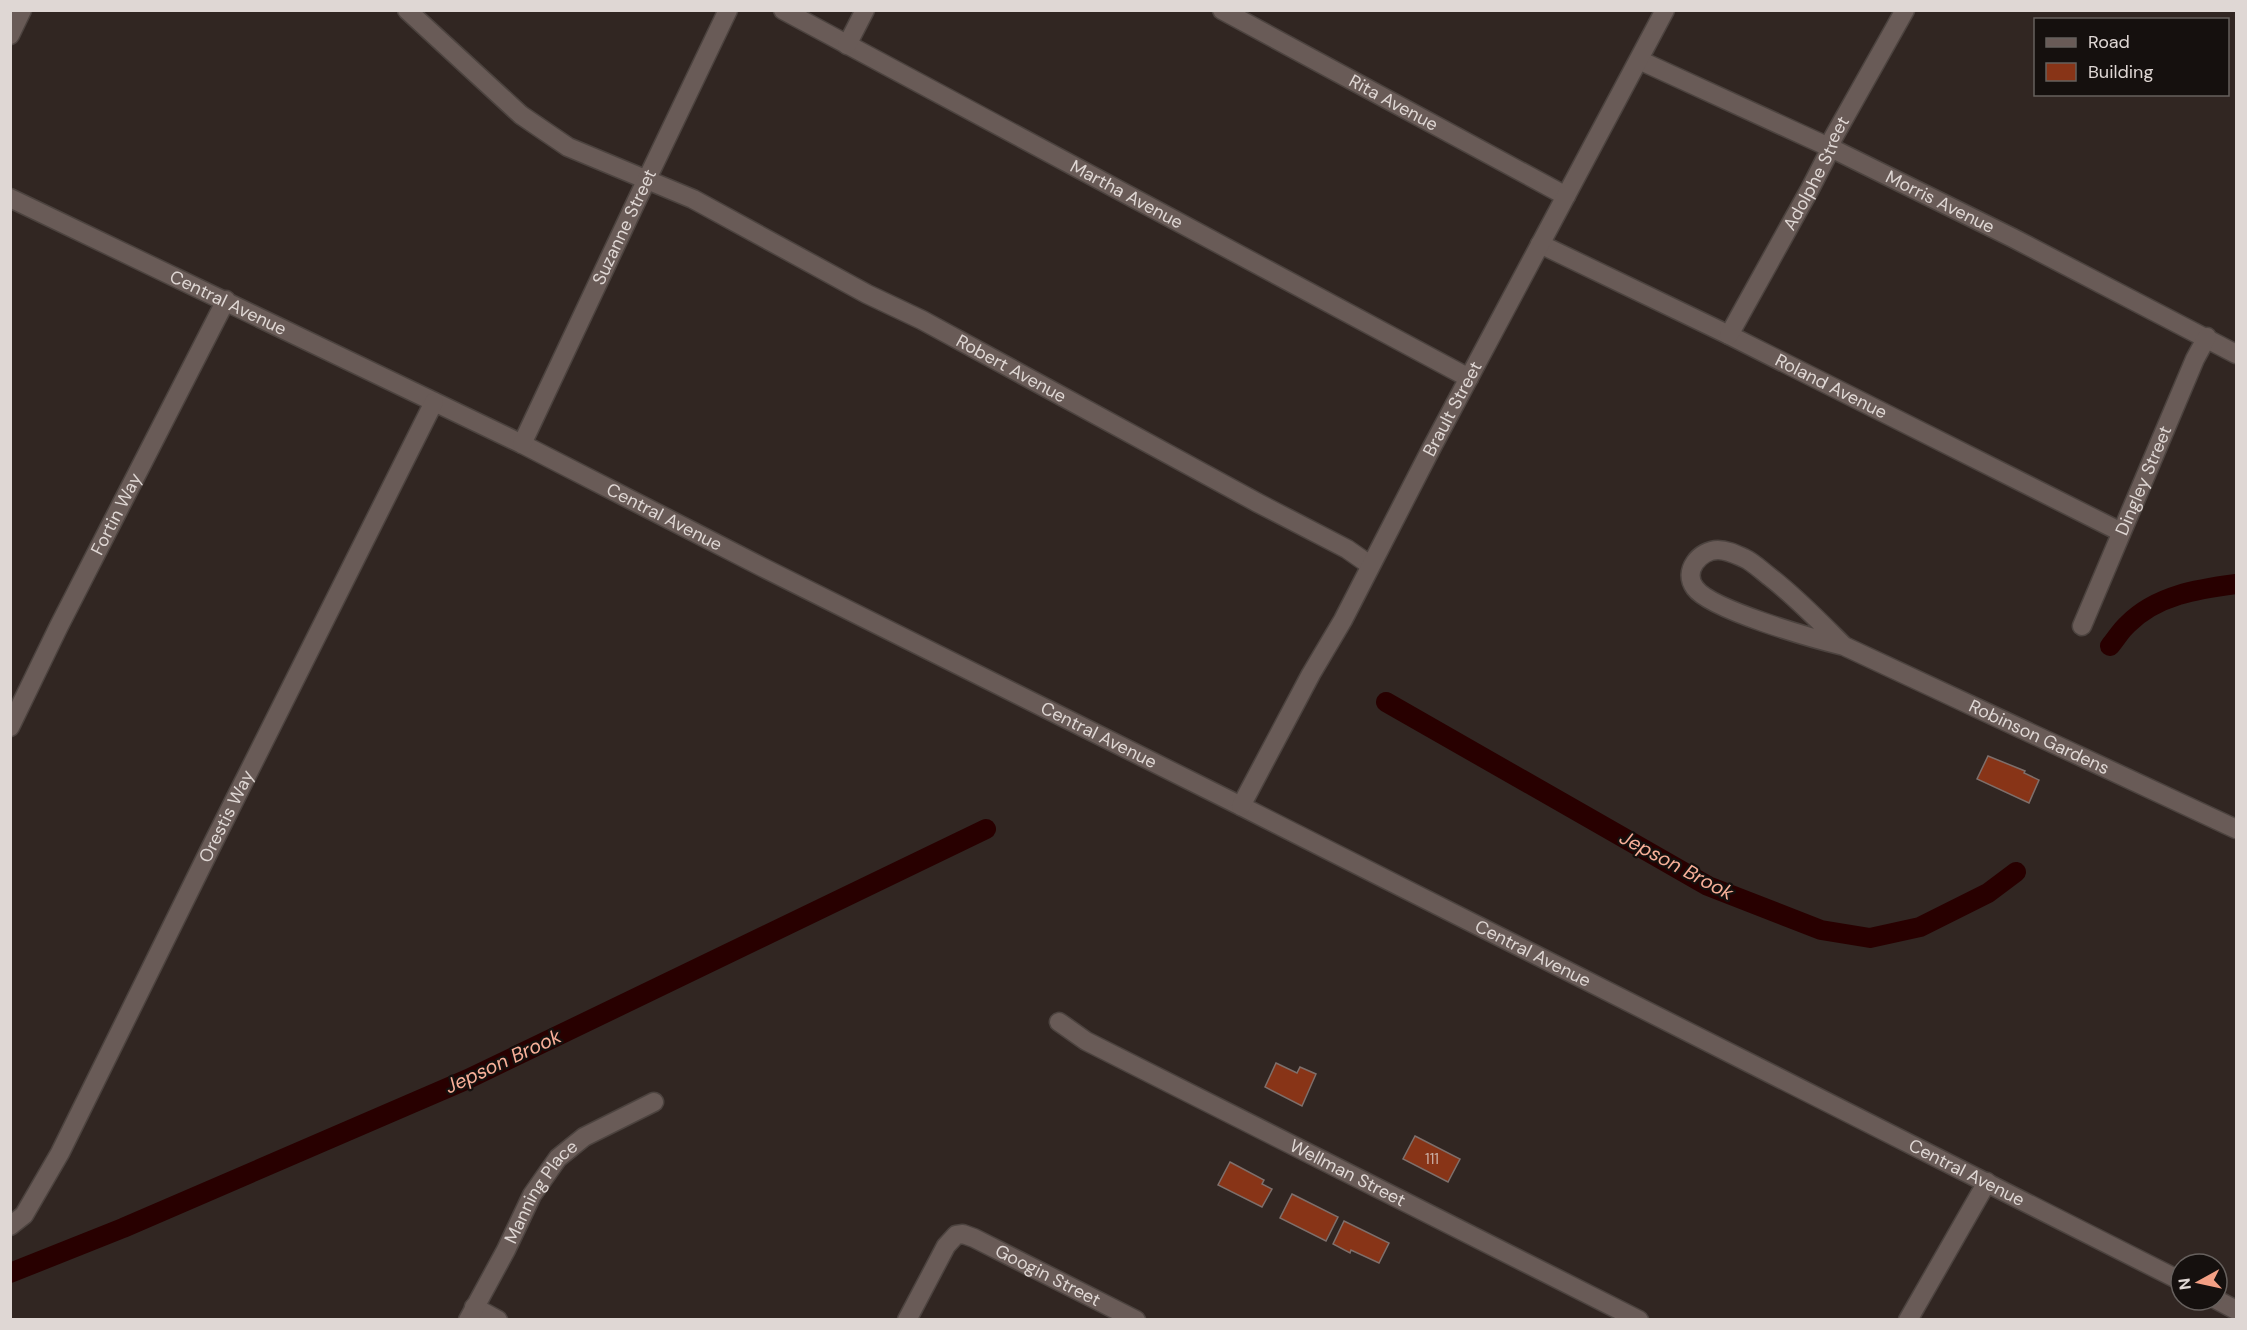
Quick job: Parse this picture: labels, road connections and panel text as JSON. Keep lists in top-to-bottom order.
{
  "streets": {
    "street": [
      "Rita Avenue",
      "Adolphe Street",
      "Martha Avenue",
      "Morris Avenue",
      "Suzanne Street",
      "Central Avenue",
      "Robert Avenue",
      "Roland Avenue",
      "Brault Street",
      "Dingley Street",
      "Fortin Way",
      "Robinson Gardens",
      "Orestis Way",
      "Wellman Street",
      "Manning Place",
      "Googin Street"
    ]
  },
  "crossings": [
    ["Rita Avenue", "Brault Street"],
    ["Adolphe Street", "Morris Avenue"],
    ["Adolphe Street", "Roland Avenue"],
    ["Martha Avenue", "Brault Street"],
    ["Morris Avenue", "Brault Street"],
    ["Morris Avenue", "Dingley Street"],
    ["Suzanne Street", "Central Avenue"],
    ["Suzanne Street", "Robert Avenue"],
    ["Central Avenue", "Brault Street"],
    ["Central Avenue", "Fortin Way"],
    ["Central Avenue", "Orestis Way"],
    ["Robert Avenue", "Brault Street"],
    ["Roland Avenue", "Brault Street"],
    ["Roland Avenue", "Dingley Street"]
  ],
  "water": ["Jepson Brook"],
  "house_numbers": ["111"],
  "legend": ["Road", "Building"],
  "north": "left"
}
